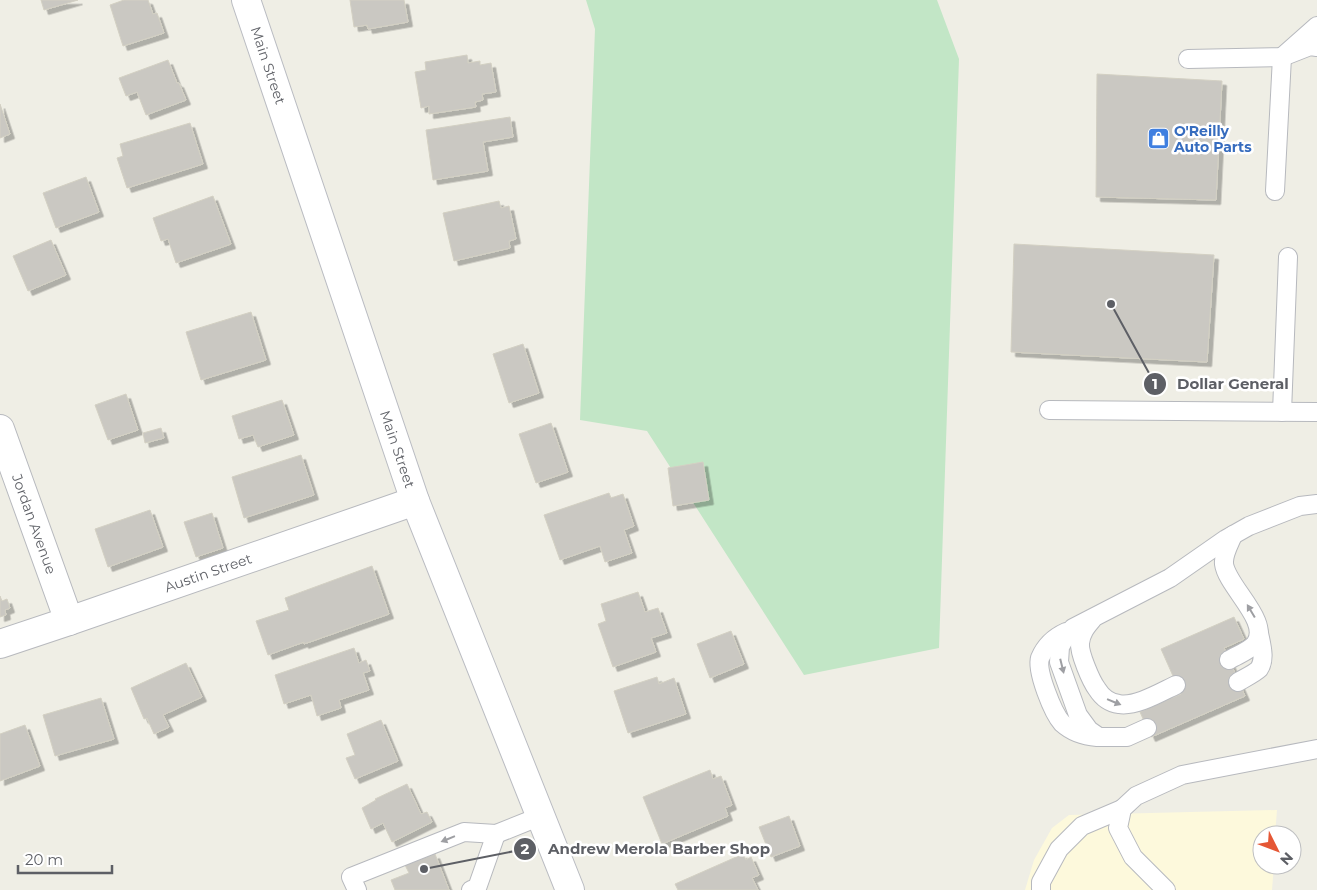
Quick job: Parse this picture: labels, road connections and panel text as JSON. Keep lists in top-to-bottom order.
{
  "streets": {
    "street": ["Main Street", "Jordan Avenue", "Austin Street"]
  },
  "crossings": [
    ["Main Street", "Austin Street"],
    ["Jordan Avenue", "Austin Street"]
  ],
  "places": {
    "shop": ["O'Reilly Auto Parts"],
    "other": ["Dollar General", "Andrew Merola Barber Shop"]
  },
  "scale_bar": "20 m",
  "north": "bottom right"
}
